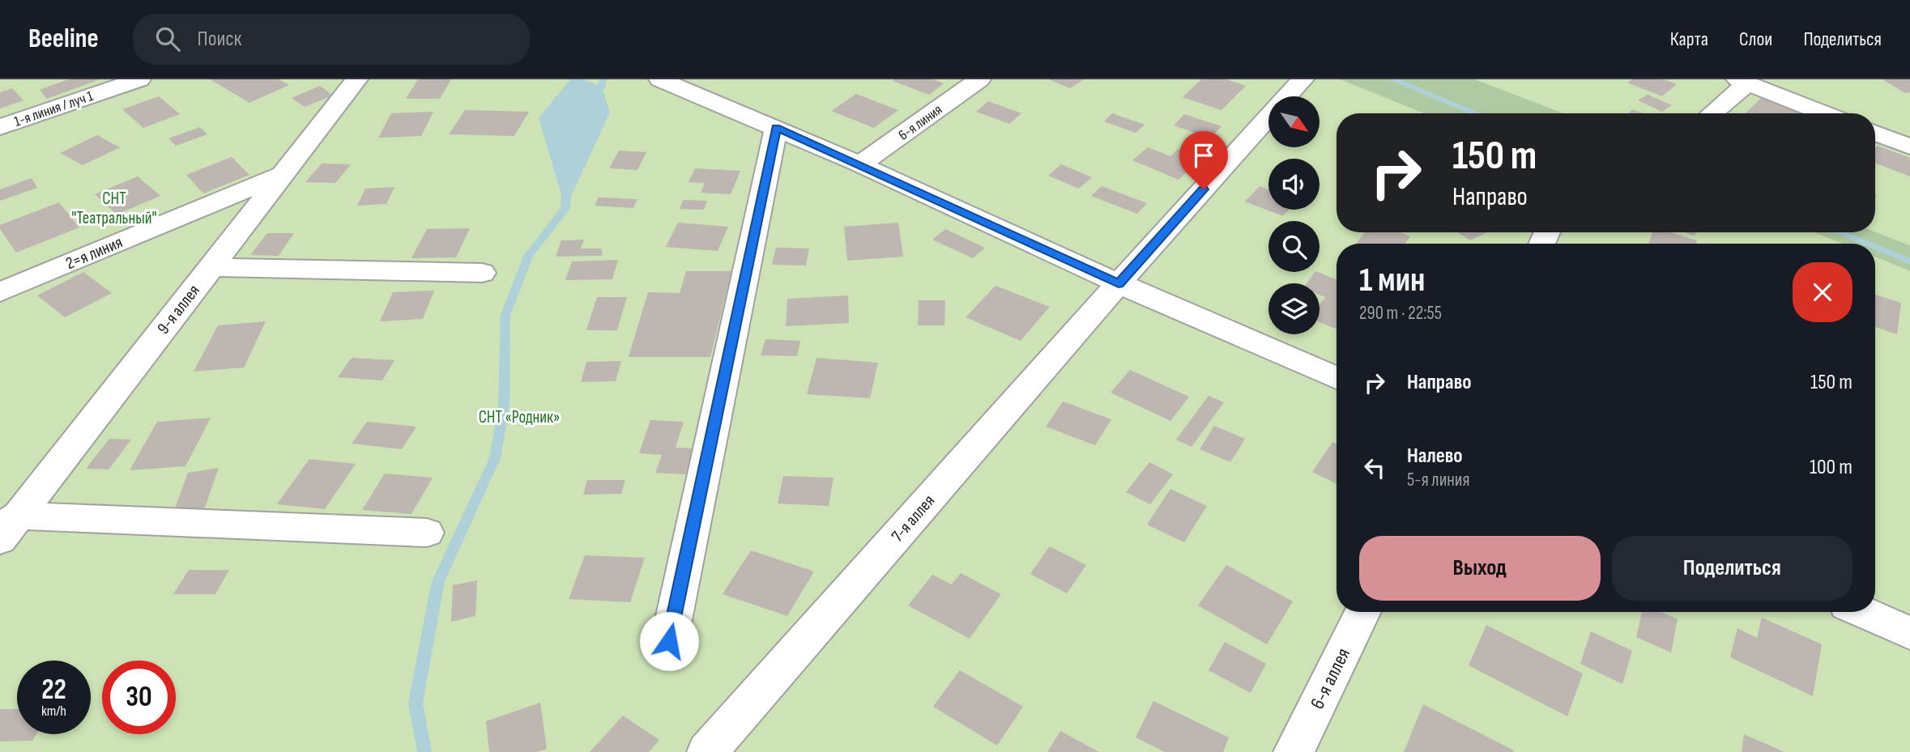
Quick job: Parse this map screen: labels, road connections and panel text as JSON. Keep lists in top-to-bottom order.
{
  "streets": {
    "street": [
      "1-я линия / луч 1",
      "6-я линия",
      "2=я линия",
      "9-я аллея",
      "7-я аллея",
      "6-я аллея"
    ]
  },
  "crossings": [
    ["2=я линия", "9-я аллея"]
  ],
  "parks": ["СНТ \"Театральный\"", "СНТ «Родник»"],
  "north": "bottom right",
  "page": {
    "header": "Beeline",
    "search": "Поиск",
    "nav": ["Карта", "Слои", "Поделиться"],
    "turn": ["150 m", "Направо"],
    "heading": ["1 мин", "290 m · 22:55"],
    "list": [
      {
        "name": "Направо",
        "value": "150 m"
      },
      {
        "name": "Налево",
        "note": "5-я линия",
        "value": "100 m"
      }
    ],
    "buttons": ["Выход", "Поделиться"],
    "speed": "22 km/h",
    "limit": "30"
  }
}
